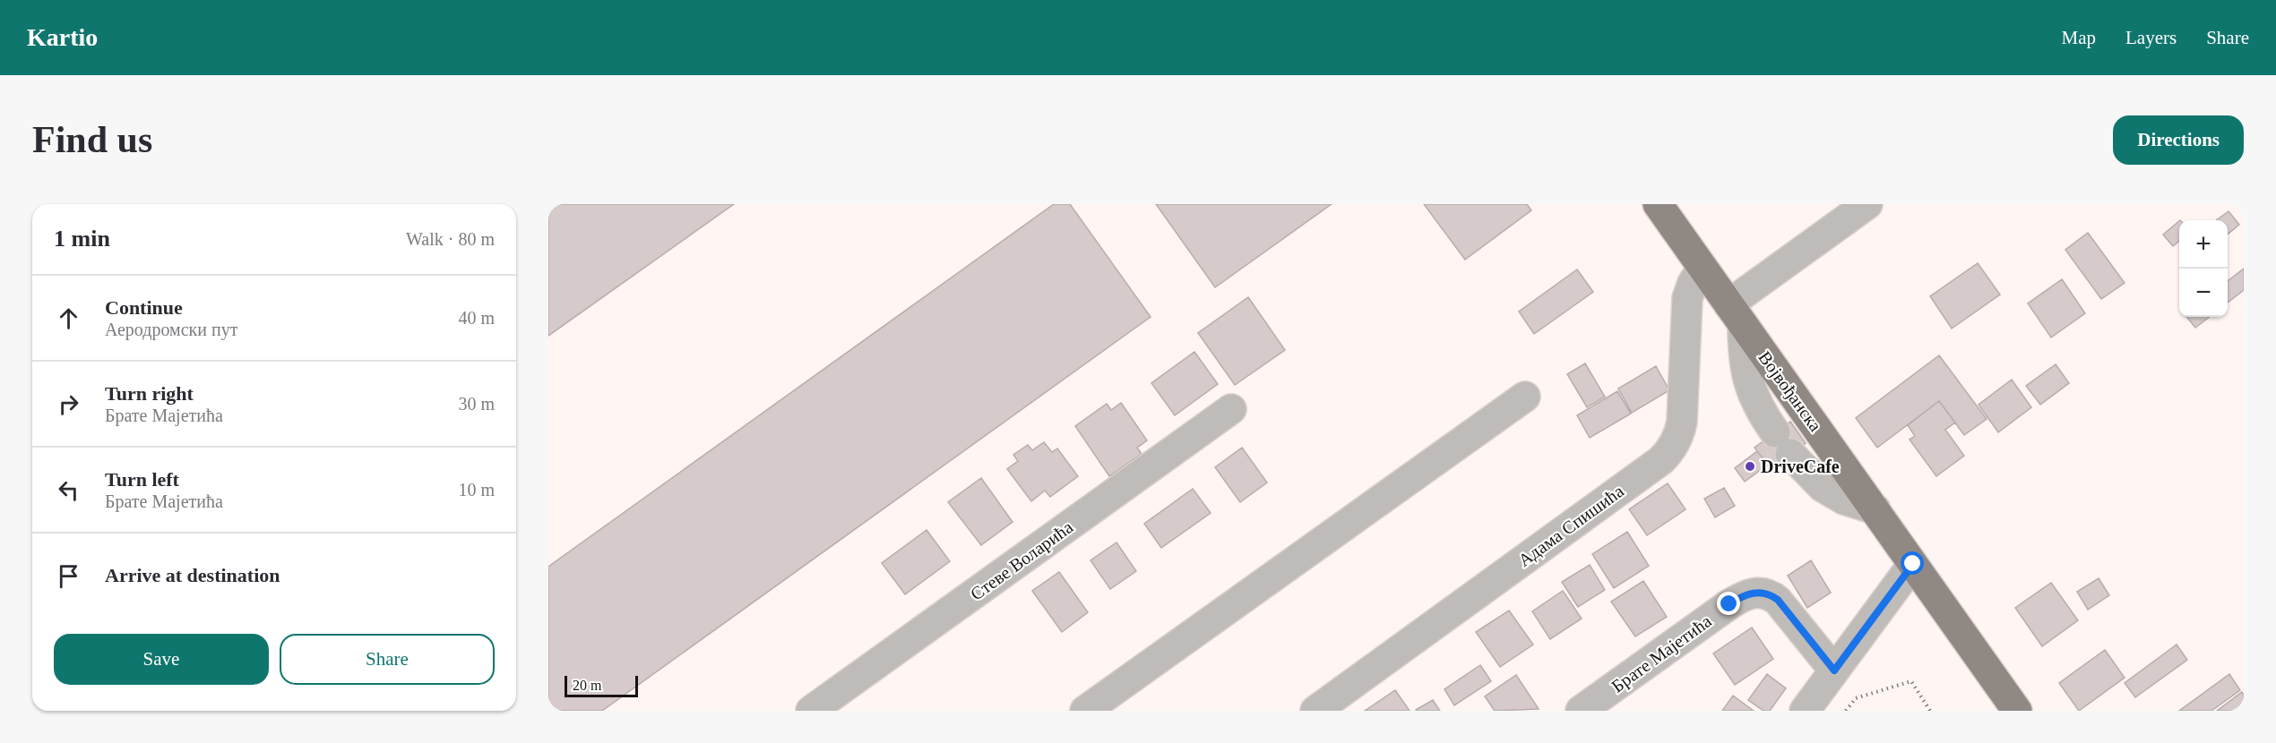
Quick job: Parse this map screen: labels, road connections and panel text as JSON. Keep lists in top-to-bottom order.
{
  "streets": {
    "main road": ["Војвођанска"],
    "street": ["Адама Спишића", "Стеве Воларића", "Брате Мајетића"]
  },
  "crossings": [
    ["Војвођанска", "Адама Спишића"]
  ],
  "places": ["DriveCafe"],
  "scale_bar": "20 m",
  "page": {
    "header": "Kartio",
    "nav": ["Map", "Layers", "Share"],
    "buttons": [
      "Directions",
      ["Save", "Share"]
    ],
    "title": "Find us",
    "heading": ["1 min", "Walk · 80 m"],
    "map_buttons": ["+", "−"],
    "list": [
      ["Continue", "Аеродромски пут", "40 m"],
      ["Turn right", "Брате Мајетића", "30 m"],
      ["Turn left", "Брате Мајетића", "10 m"],
      "Arrive at destination"
    ],
    "scale": "20 m"
  }
}
